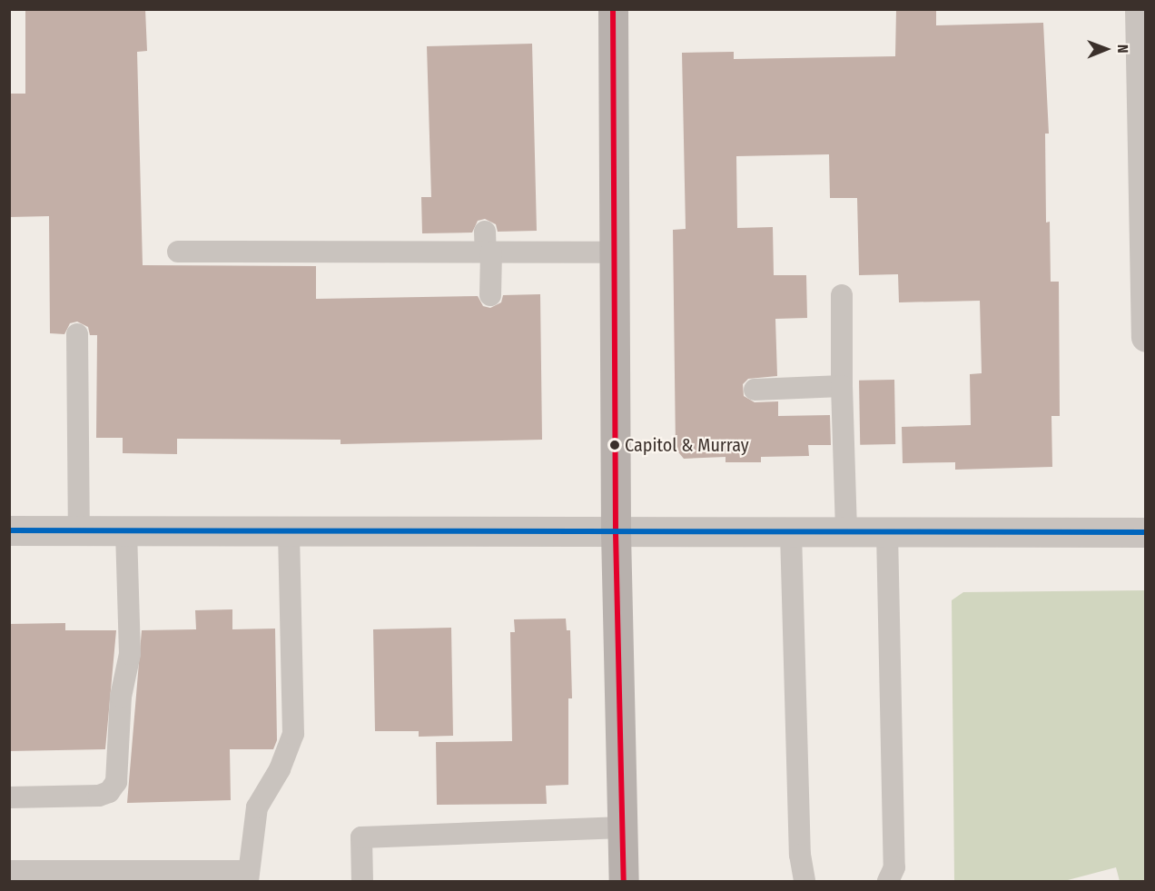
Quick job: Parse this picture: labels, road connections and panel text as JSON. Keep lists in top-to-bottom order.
{
  "places": ["Capitol & Murray"],
  "north": "right"
}
